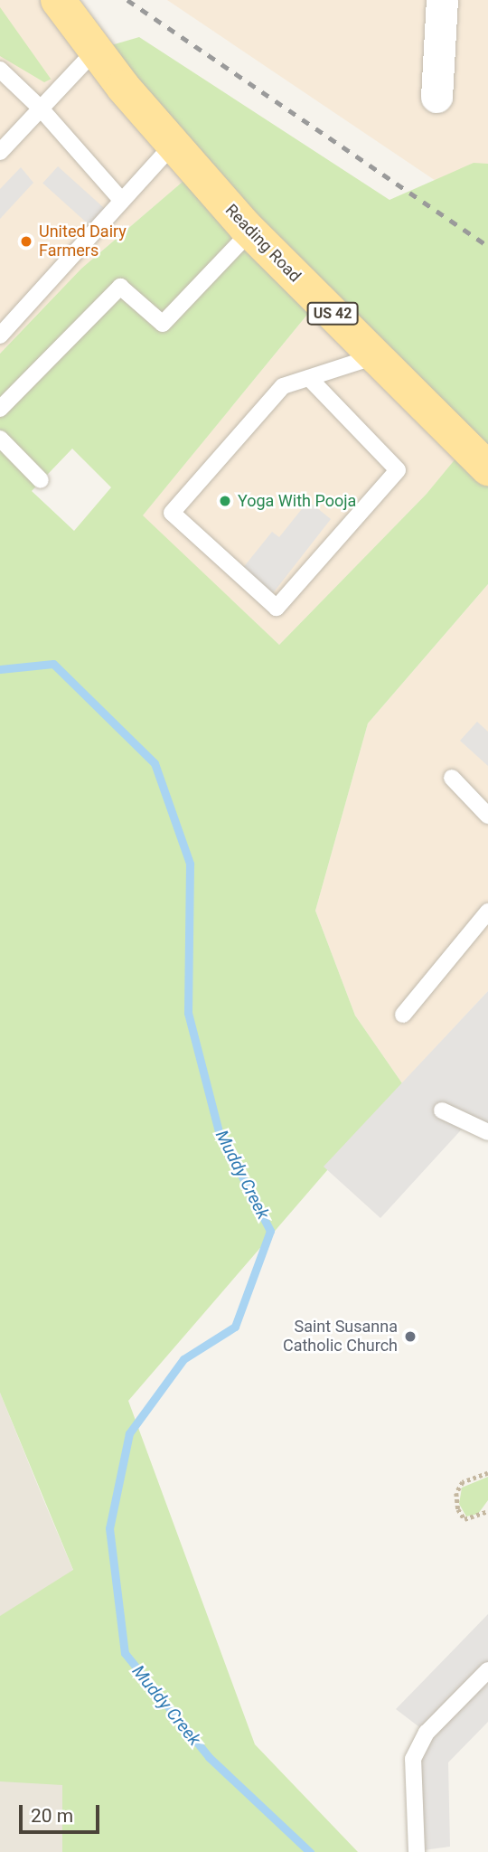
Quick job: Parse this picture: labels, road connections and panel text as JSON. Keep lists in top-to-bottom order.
{
  "streets": {
    "main road": ["Reading Road", "US 42"]
  },
  "water": ["Muddy Creek"],
  "places": ["United Dairy Farmers", "Yoga With Pooja", "Saint Susanna Catholic Church"],
  "scale_bar": "20 m"
}
